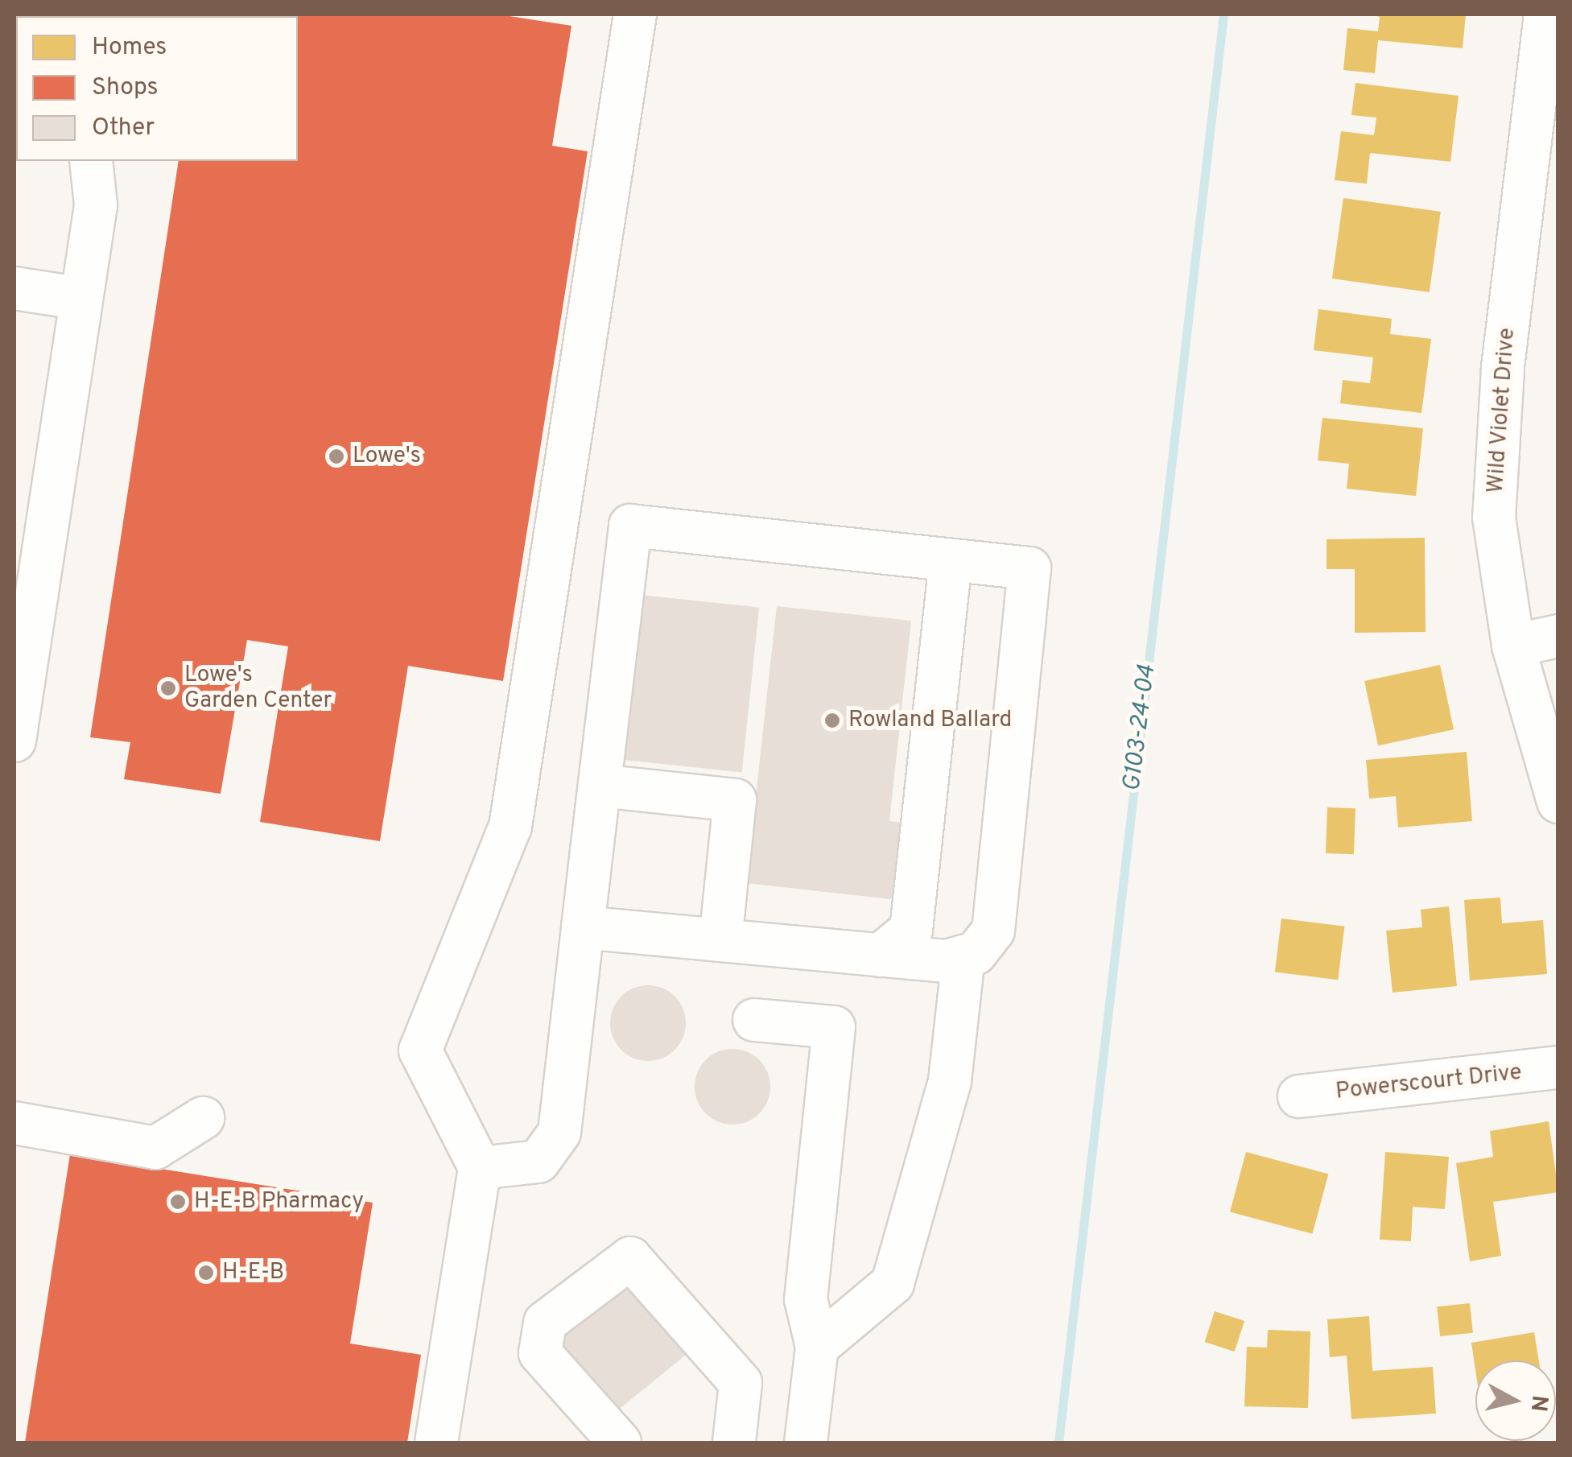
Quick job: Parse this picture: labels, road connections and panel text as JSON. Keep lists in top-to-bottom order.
{
  "streets": {
    "street": ["Wild Violet Drive", "Powerscourt Drive"]
  },
  "water": ["G103-24-04"],
  "places": [
    "Lowe's",
    "Lowe's Garden Center",
    "Rowland Ballard",
    "H-E-B Pharmacy",
    "H-E-B"
  ],
  "legend": ["Homes", "Shops", "Other"],
  "north": "right"
}
